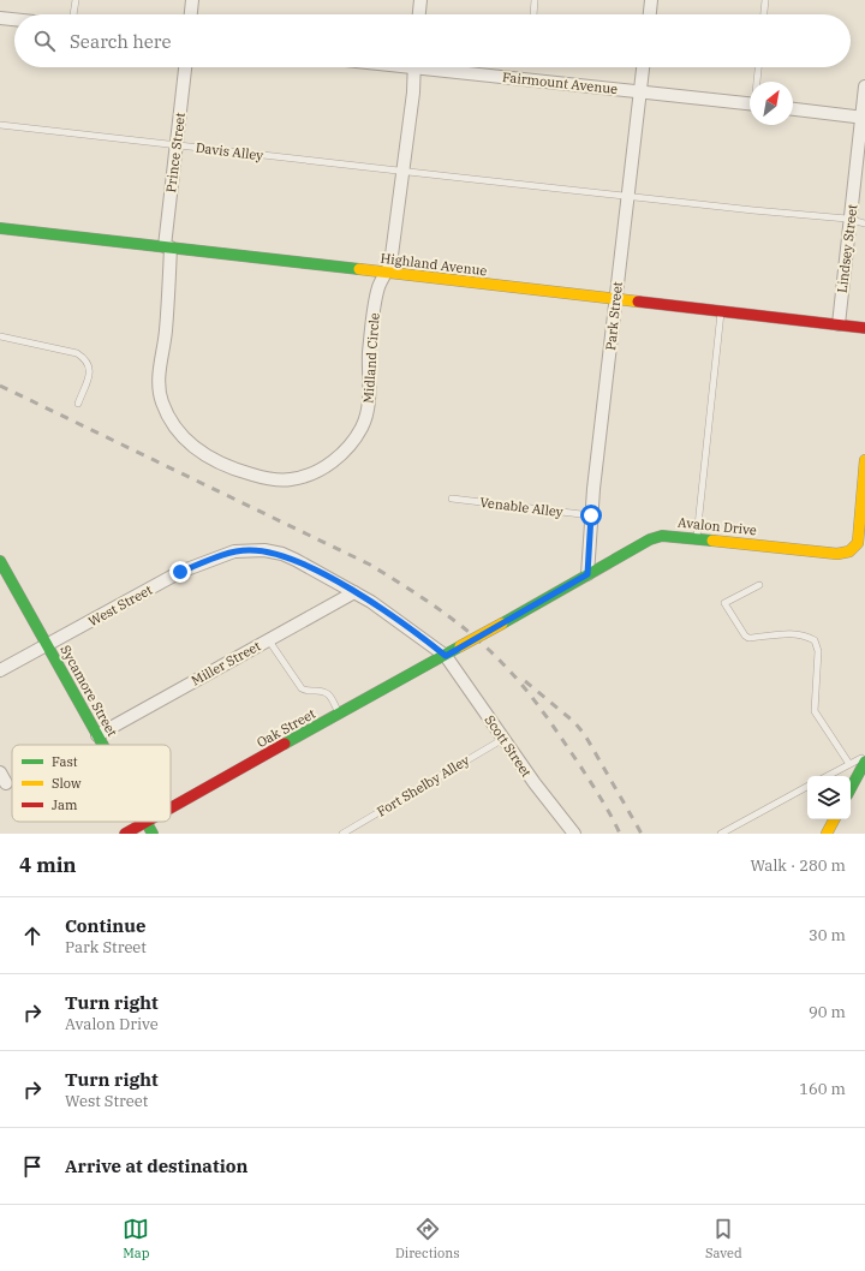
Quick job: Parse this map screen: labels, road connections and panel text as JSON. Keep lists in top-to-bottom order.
{
  "streets": {
    "street": [
      "Fairmount Avenue",
      "Prince Street",
      "Lindsey Street",
      "Highland Avenue",
      "Park Street",
      "Midland Circle",
      "Avalon Drive",
      "West Street",
      "Miller Street",
      "Sycamore Street",
      "Oak Street",
      "Scott Street"
    ],
    "lane": ["Davis Alley", "Venable Alley", "Fort Shelby Alley"]
  },
  "crossings": [
    ["Fairmount Avenue", "Park Street"],
    ["Davis Alley", "Prince Street"],
    ["Davis Alley", "Lindsey Street"],
    ["Davis Alley", "Park Street"],
    ["Davis Alley", "Midland Circle"],
    ["Prince Street", "Highland Avenue"],
    ["Prince Street", "Midland Circle"],
    ["Lindsey Street", "Highland Avenue"],
    ["Highland Avenue", "Park Street"],
    ["Highland Avenue", "Midland Circle"],
    ["Park Street", "Venable Alley"],
    ["Park Street", "Avalon Drive"],
    ["Avalon Drive", "Oak Street"],
    ["West Street", "Miller Street"],
    ["West Street", "Sycamore Street"],
    ["West Street", "Oak Street"],
    ["West Street", "Scott Street"],
    ["Miller Street", "Sycamore Street"],
    ["Sycamore Street", "Oak Street"],
    ["Oak Street", "Scott Street"],
    ["Scott Street", "Fort Shelby Alley"]
  ],
  "legend": ["Fast", "Slow", "Jam"],
  "north": "top right",
  "page": {
    "search": "Search here",
    "heading": ["4 min", "Walk · 280 m"],
    "list": [
      ["Continue", "Park Street", "30 m"],
      ["Turn right", "Avalon Drive", "90 m"],
      ["Turn right", "West Street", "160 m"],
      "Arrive at destination"
    ],
    "nav": ["Map", "Directions", "Saved"]
  }
}
